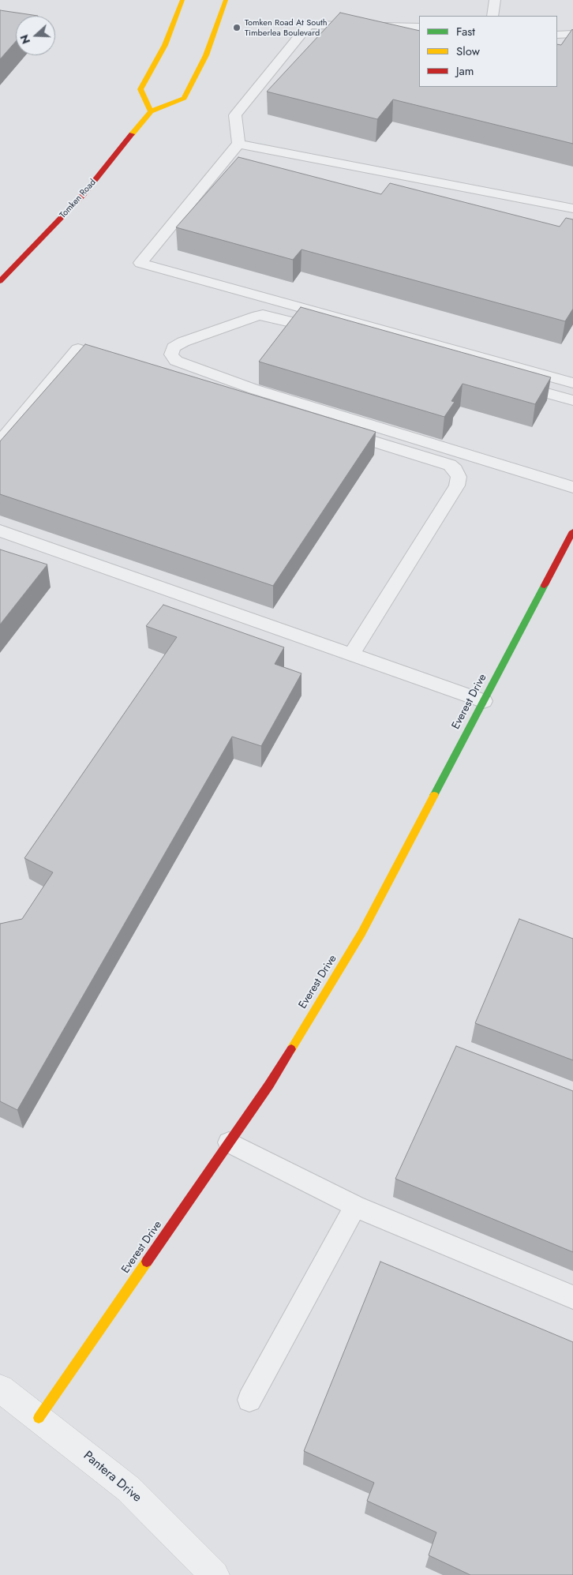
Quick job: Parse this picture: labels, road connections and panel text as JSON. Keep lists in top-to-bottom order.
{
  "streets": {
    "main road": ["Tomken Road", "Everest Drive"],
    "street": ["Pantera Drive"]
  },
  "crossings": [
    ["Everest Drive", "Pantera Drive"]
  ],
  "places": ["Tomken Road At South Timberlea Boulevard"],
  "legend": ["Fast", "Slow", "Jam"],
  "north": "left"
}
